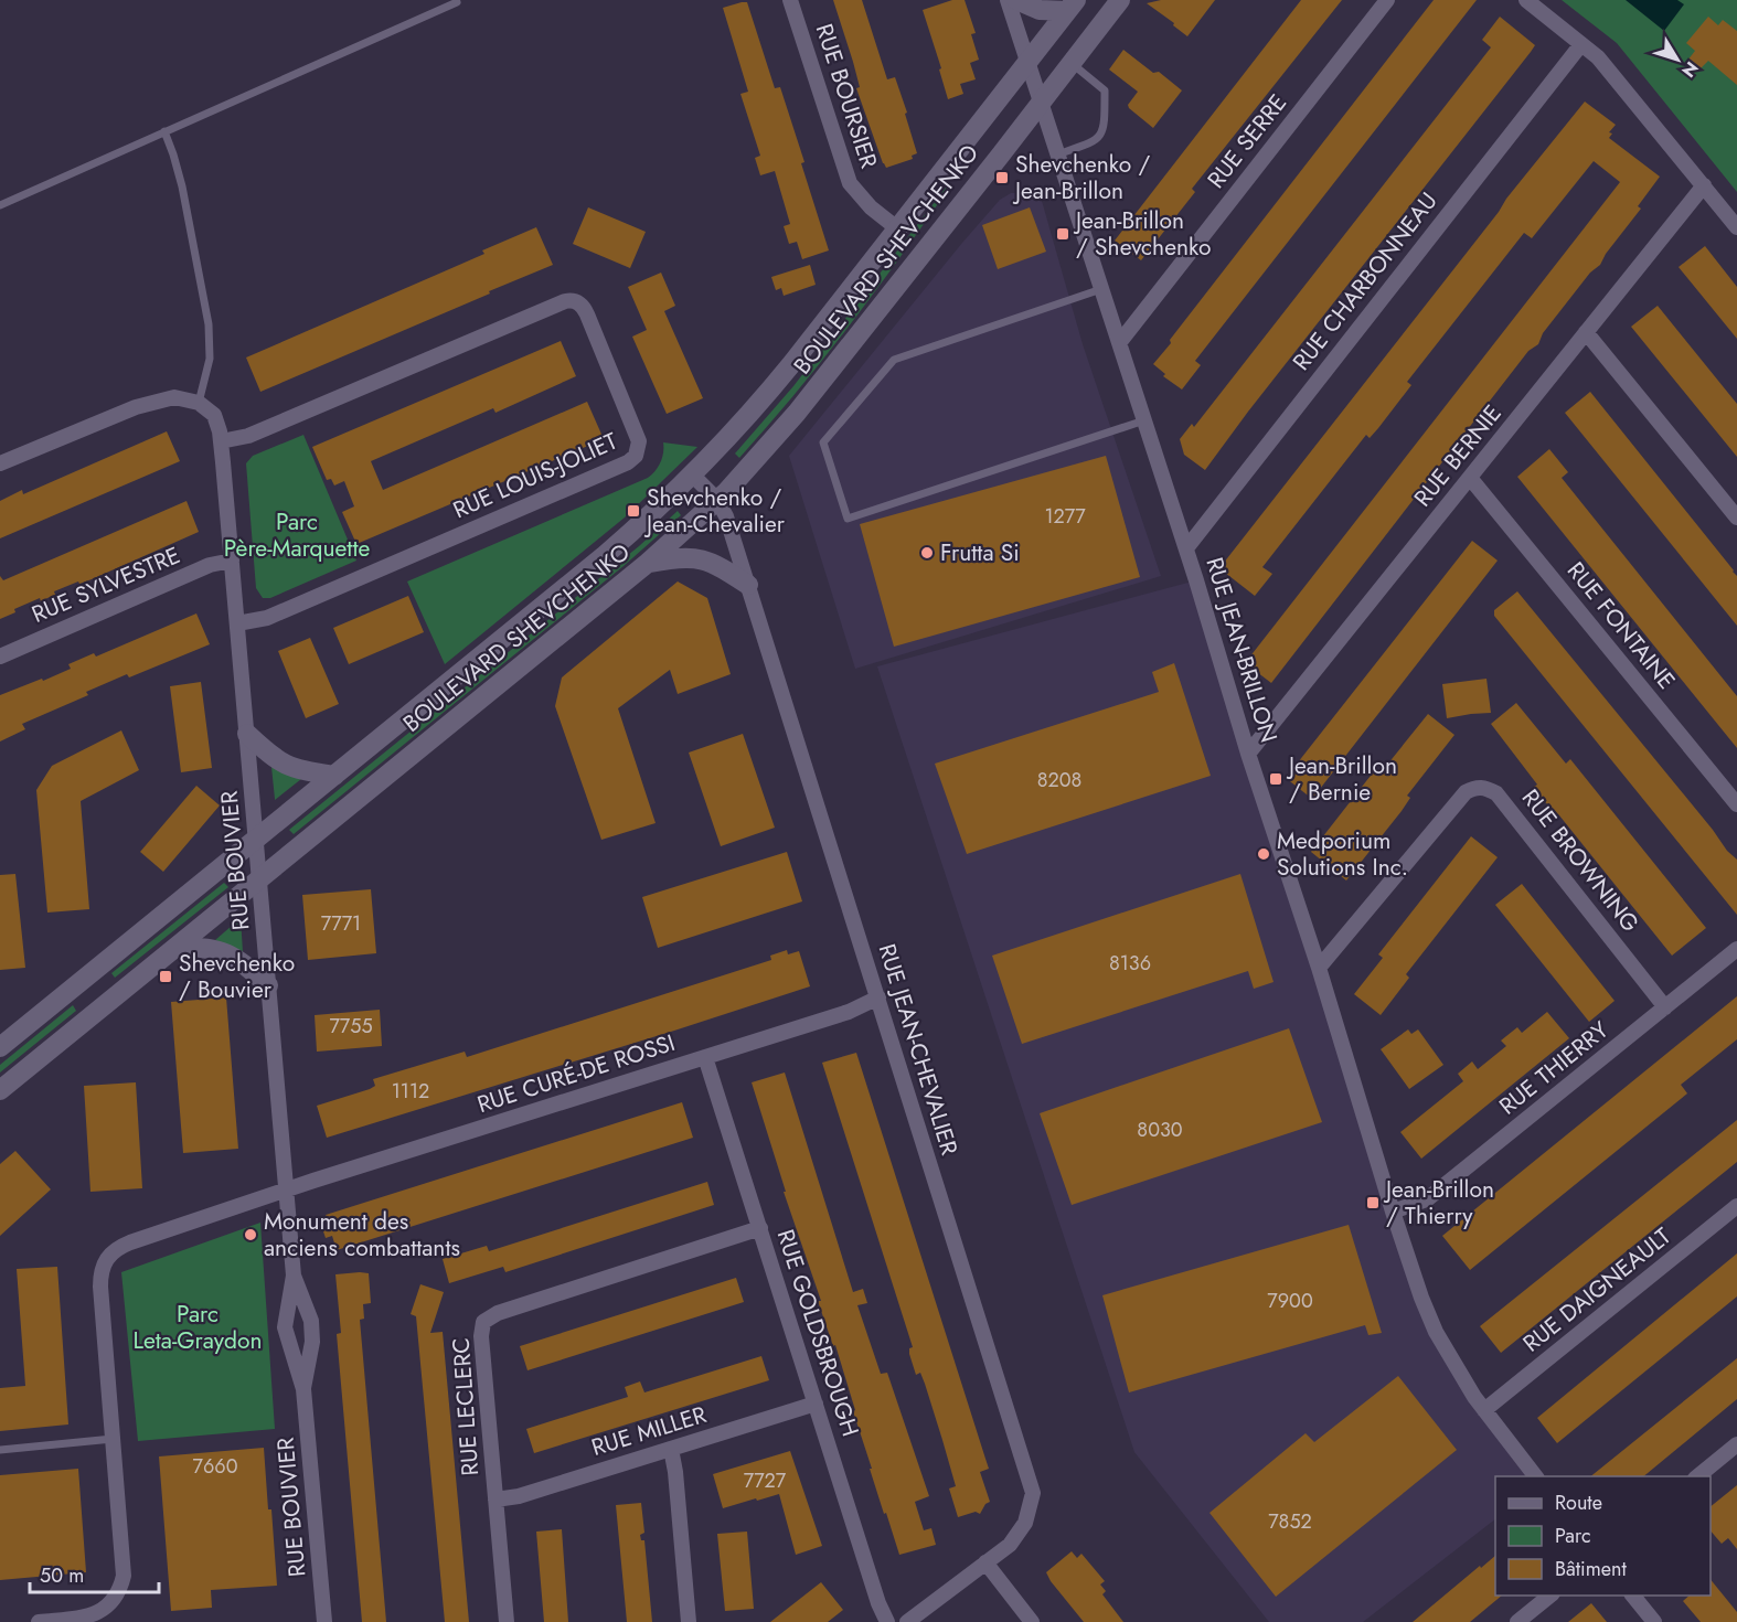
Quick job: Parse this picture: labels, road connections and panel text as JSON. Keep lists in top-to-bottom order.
{
  "streets": {
    "street": [
      "RUE BOURSIER",
      "RUE SERRE",
      "BOULEVARD SHEVCHENKO",
      "RUE CHARBONNEAU",
      "RUE BERNIE",
      "RUE LOUIS-JOLIET",
      "RUE SYLVESTRE",
      "RUE FONTAINE",
      "RUE JEAN-BRILLON",
      "RUE BOUVIER",
      "RUE BROWNING",
      "RUE JEAN-CHEVALIER",
      "RUE THIERRY",
      "RUE CURÉ-DE ROSSI",
      "RUE DAIGNEAULT",
      "RUE GOLDSBROUGH",
      "RUE LECLERC",
      "RUE MILLER"
    ]
  },
  "crossings": [
    ["RUE BOURSIER", "BOULEVARD SHEVCHENKO"],
    ["RUE SERRE", "RUE JEAN-BRILLON"],
    ["BOULEVARD SHEVCHENKO", "RUE JEAN-BRILLON"],
    ["BOULEVARD SHEVCHENKO", "RUE BOUVIER"],
    ["BOULEVARD SHEVCHENKO", "RUE JEAN-CHEVALIER"],
    ["RUE CHARBONNEAU", "RUE JEAN-BRILLON"],
    ["RUE BERNIE", "RUE FONTAINE"],
    ["RUE BERNIE", "RUE JEAN-BRILLON"],
    ["RUE LOUIS-JOLIET", "RUE BOUVIER"],
    ["RUE SYLVESTRE", "RUE BOUVIER"],
    ["RUE JEAN-BRILLON", "RUE BROWNING"],
    ["RUE JEAN-BRILLON", "RUE THIERRY"],
    ["RUE JEAN-BRILLON", "RUE DAIGNEAULT"],
    ["RUE BOUVIER", "RUE CURÉ-DE ROSSI"],
    ["RUE BROWNING", "RUE THIERRY"],
    ["RUE JEAN-CHEVALIER", "RUE CURÉ-DE ROSSI"],
    ["RUE CURÉ-DE ROSSI", "RUE GOLDSBROUGH"],
    ["RUE GOLDSBROUGH", "RUE LECLERC"],
    ["RUE GOLDSBROUGH", "RUE MILLER"],
    ["RUE LECLERC", "RUE MILLER"]
  ],
  "parks": ["Parc Père-Marquette", "Parc Leta-Graydon"],
  "places": {
    "transit": [
      "Shevchenko / Jean-Brillon",
      "Jean-Brillon / Shevchenko",
      "Shevchenko / Jean-Chevalier",
      "Jean-Brillon / Bernie",
      "Shevchenko / Bouvier",
      "Jean-Brillon / Thierry"
    ],
    "other": ["Frutta Si", "Medporium Solutions Inc.", "Monument des anciens combattants"]
  },
  "house_numbers": [
    "1277",
    "8208",
    "7771",
    "8136",
    "7755",
    "1112",
    "8030",
    "7900",
    "7660",
    "7727",
    "7852"
  ],
  "legend": ["Route", "Parc", "Bâtiment"],
  "scale_bar": "50 m",
  "north": "bottom right"
}
